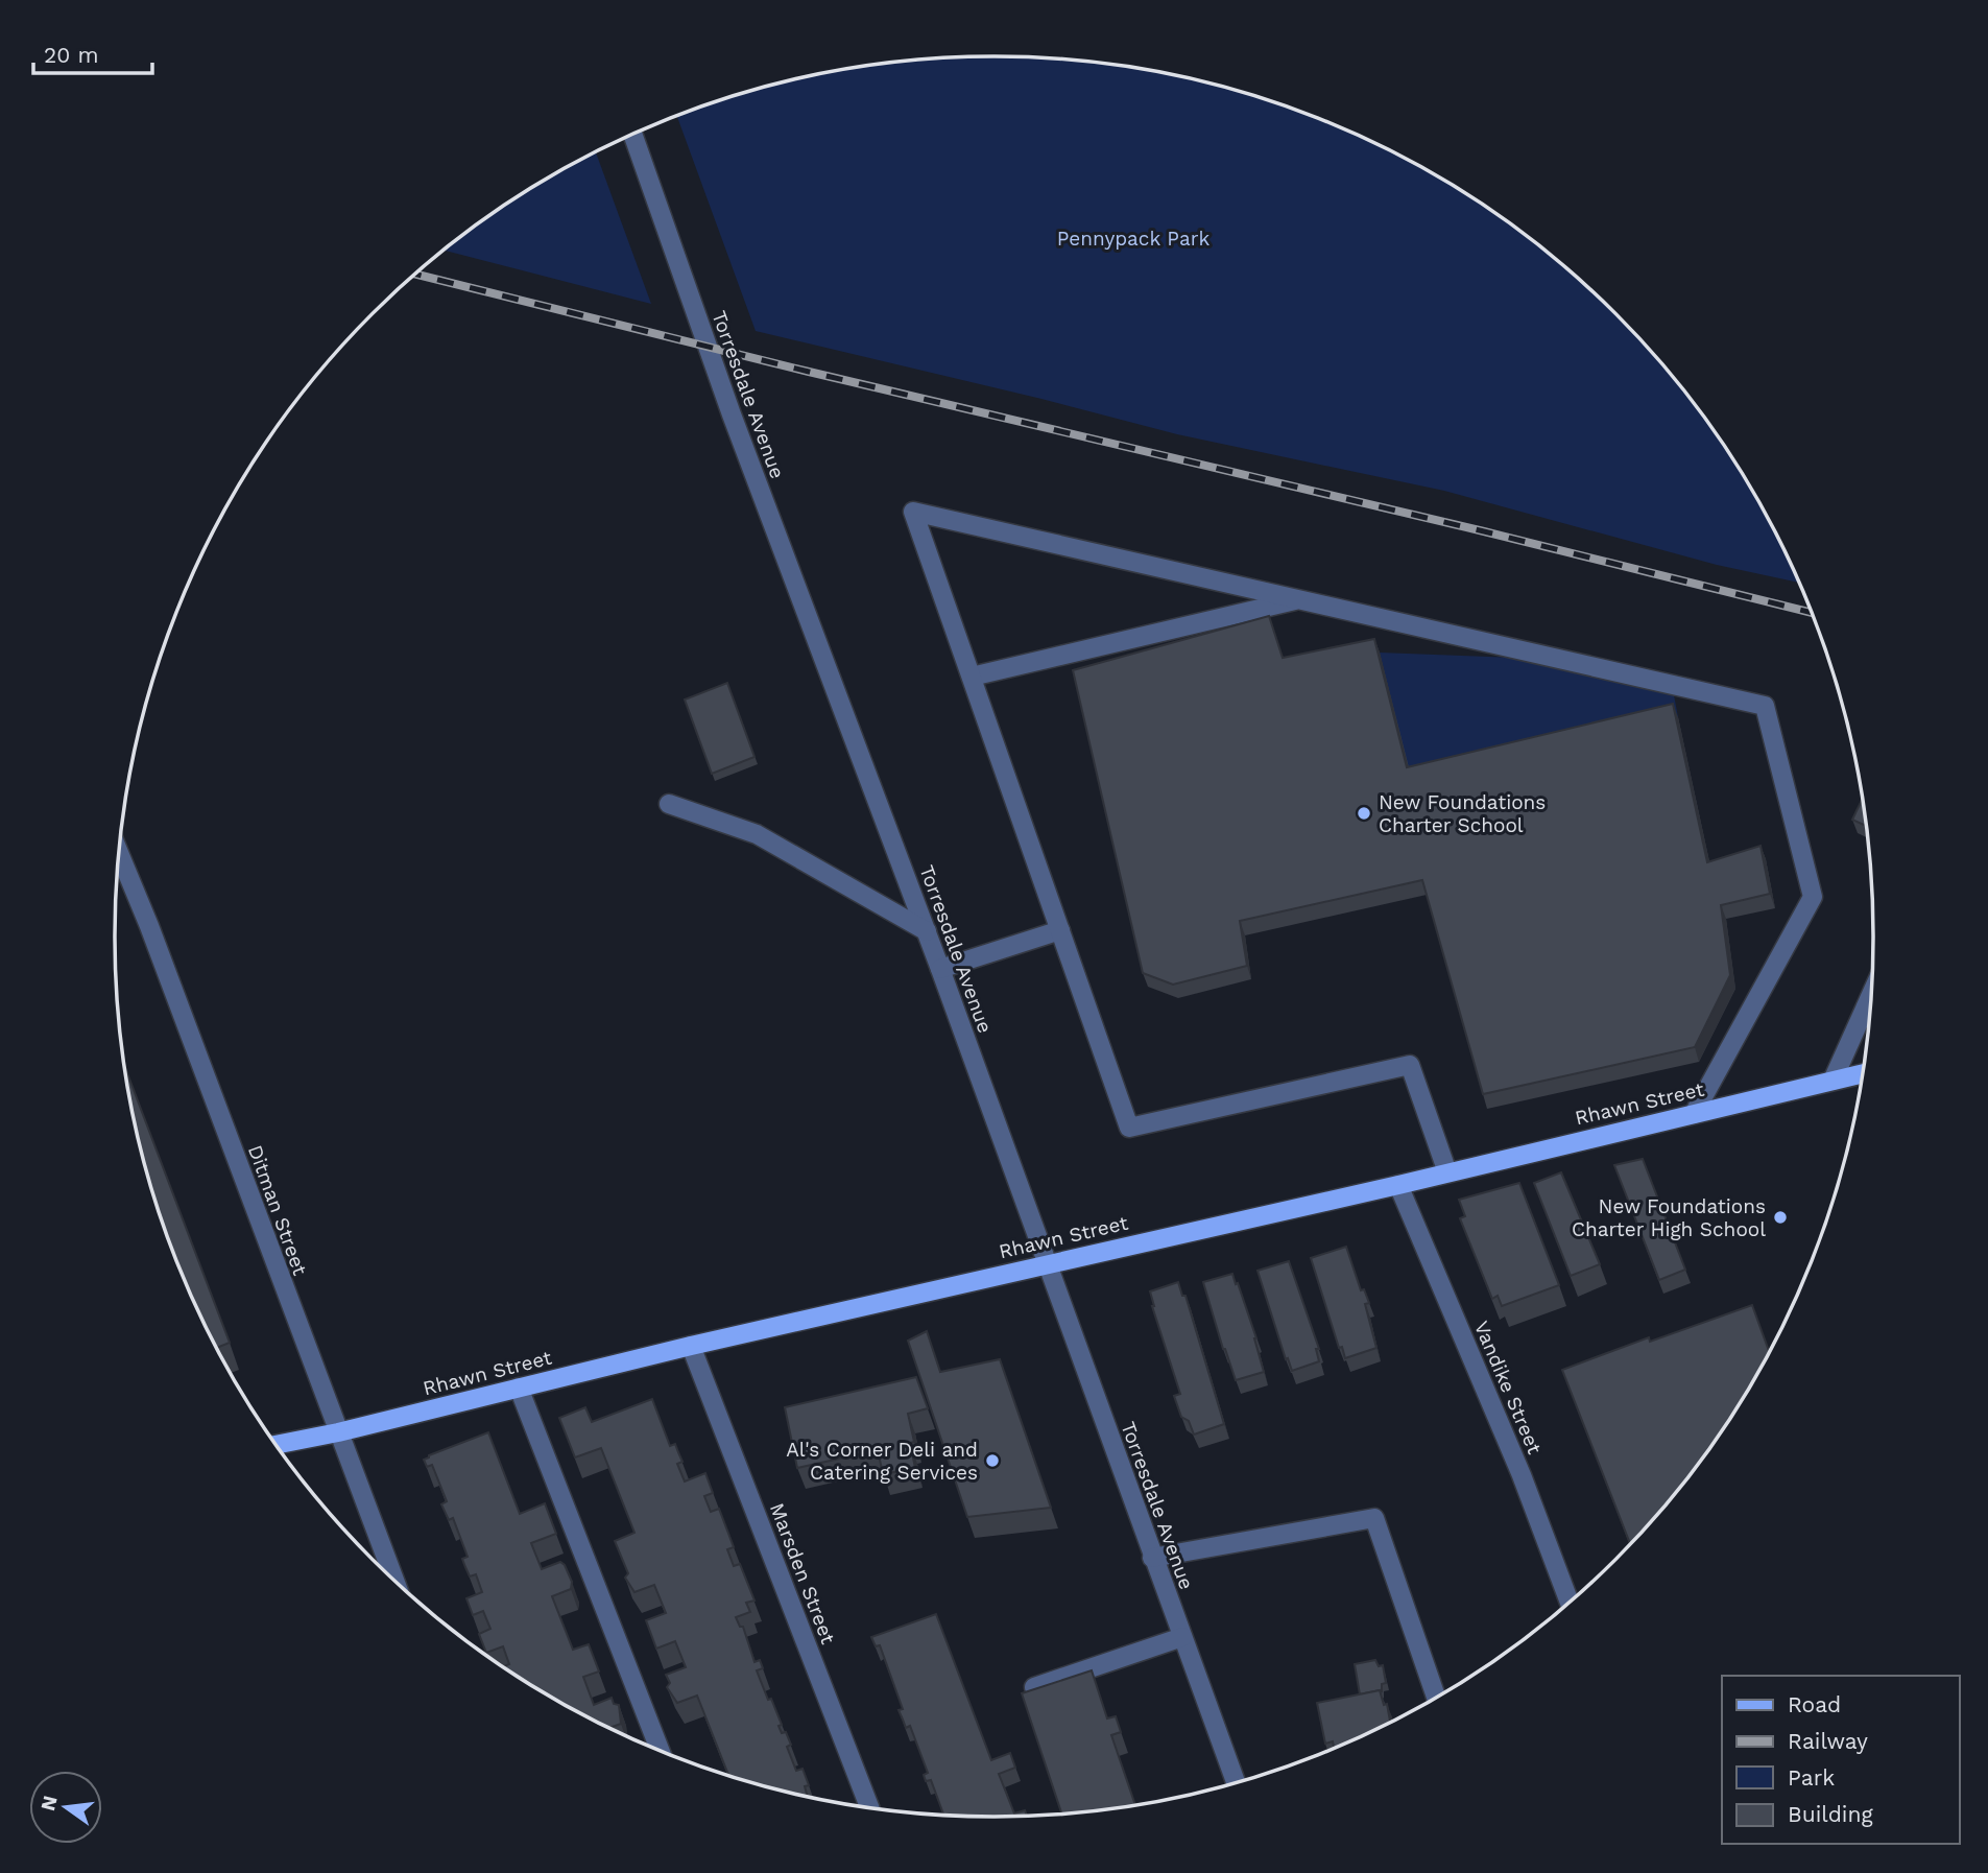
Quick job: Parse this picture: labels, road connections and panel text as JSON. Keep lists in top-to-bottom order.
{
  "streets": {
    "main road": ["Rhawn Street"],
    "street": [
      "Torresdale Avenue",
      "Ditman Street",
      "Vandike Street",
      "Marsden Street"
    ]
  },
  "crossings": [
    ["Torresdale Avenue", "Rhawn Street"],
    ["Rhawn Street", "Ditman Street"],
    ["Rhawn Street", "Vandike Street"],
    ["Rhawn Street", "Marsden Street"]
  ],
  "parks": ["Pennypack Park"],
  "places": ["New Foundations Charter School", "New Foundations Charter High School", "Al's Corner Deli and Catering Services"],
  "legend": [
    "Road",
    "Railway",
    "Park",
    "Building"
  ],
  "scale_bar": "20 m",
  "north": "left"
}
